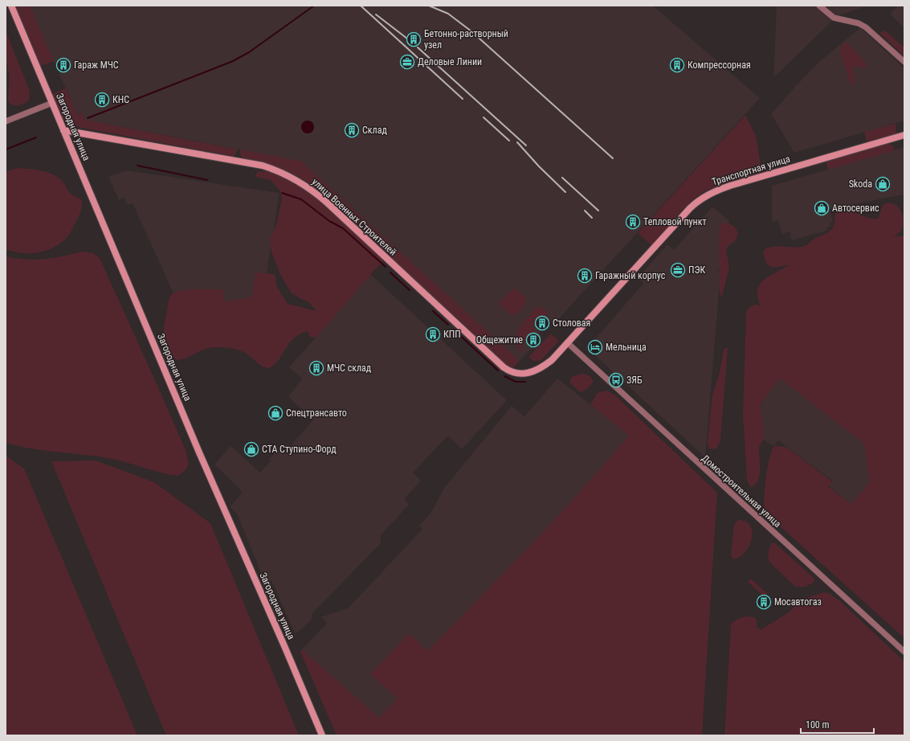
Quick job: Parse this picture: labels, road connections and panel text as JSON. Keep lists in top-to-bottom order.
{
  "streets": {
    "street": [
      "Загородная улица",
      "Транспортная улица",
      "улица Военных Строителей",
      "Домостроительная улица"
    ]
  },
  "crossings": [
    ["Загородная улица", "улица Военных Строителей"],
    ["Транспортная улица", "улица Военных Строителей"],
    ["Транспортная улица", "Домостроительная улица"],
    ["улица Военных Строителей", "Домостроительная улица"]
  ],
  "places": {
    "building": [
      "Бетонно-растворный узел",
      "Гараж МЧС",
      "Компрессорная",
      "КНС",
      "Склад",
      "Тепловой пункт",
      "Гаражный корпус",
      "Столовая",
      "КПП",
      "Общежитие",
      "МЧС склад",
      "Мосавтогаз"
    ],
    "office": ["Деловые Линии", "ПЭК"],
    "shop": [
      "Skoda",
      "Автосервис",
      "Спецтрансавто",
      "СТА Ступино-Форд"
    ],
    "hotel": ["Мельница"],
    "bus stop": ["ЗЯБ"]
  },
  "scale_bar": "100 m"
}
